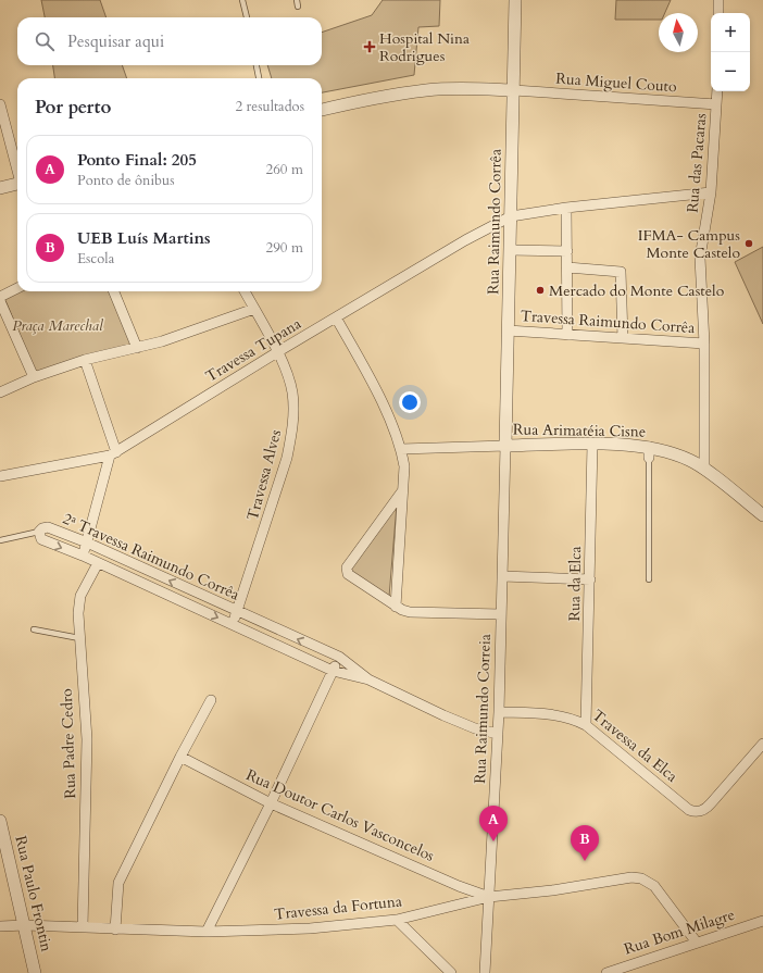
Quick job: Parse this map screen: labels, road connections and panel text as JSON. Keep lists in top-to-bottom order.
{
  "streets": {
    "street": [
      "Rua Miguel Couto",
      "Rua das Pacaras",
      "Rua Raimundo Corrêa",
      "Travessa Raimundo Corrêa",
      "Travessa Tupana",
      "Rua Arimatéia Cisne",
      "Travessa Alves",
      "2ª Travessa Raimundo Corrêa",
      "Rua da Elca",
      "Rua Raimundo Correia",
      "Rua Padre Cedro",
      "Travessa da Elca",
      "Rua Doutor Carlos Vasconcelos",
      "Rua Paulo Frontin",
      "Travessa da Fortuna",
      "Rua Bom Milagre"
    ]
  },
  "crossings": [
    ["Rua Miguel Couto", "Rua das Pacaras"],
    ["Rua Miguel Couto", "Rua Raimundo Corrêa"],
    ["Rua das Pacaras", "Travessa Raimundo Corrêa"],
    ["Rua das Pacaras", "Travessa Tupana"],
    ["Rua das Pacaras", "Rua Arimatéia Cisne"],
    ["Rua Raimundo Corrêa", "Travessa Raimundo Corrêa"],
    ["Rua Raimundo Corrêa", "Travessa Tupana"],
    ["Rua Raimundo Corrêa", "Rua Arimatéia Cisne"],
    ["Rua Raimundo Corrêa", "Rua Raimundo Correia"],
    ["Travessa Tupana", "Travessa Alves"],
    ["Rua Arimatéia Cisne", "Rua da Elca"],
    ["Rua Arimatéia Cisne", "Rua Raimundo Correia"],
    ["Travessa Alves", "2ª Travessa Raimundo Corrêa"],
    ["2ª Travessa Raimundo Corrêa", "Rua Padre Cedro"],
    ["Rua da Elca", "Travessa da Elca"],
    ["Rua Raimundo Correia", "Travessa da Elca"],
    ["Rua Raimundo Correia", "Rua Doutor Carlos Vasconcelos"],
    ["Rua Raimundo Correia", "Travessa da Fortuna"],
    ["Rua Padre Cedro", "Travessa da Fortuna"],
    ["Rua Doutor Carlos Vasconcelos", "Travessa da Fortuna"],
    ["Rua Paulo Frontin", "Travessa da Fortuna"],
    ["Travessa da Fortuna", "Rua Bom Milagre"]
  ],
  "parks": ["Praça Marechal"],
  "places": {
    "health": ["Hospital Nina Rodrigues"],
    "other": ["IFMA- Campus Monte Castelo", "Mercado do Monte Castelo"]
  },
  "north": "top",
  "page": {
    "map_buttons": ["+", "−"],
    "search": "Pesquisar aqui",
    "heading": ["Por perto", "2 resultados"],
    "list": [
      {
        "mark": "A",
        "name": "Ponto Final: 205",
        "note": "Ponto de ônibus",
        "value": "260 m"
      },
      {
        "mark": "B",
        "name": "UEB Luís Martins",
        "note": "Escola",
        "value": "290 m"
      }
    ],
    "pins": ["A", "B"]
  }
}
